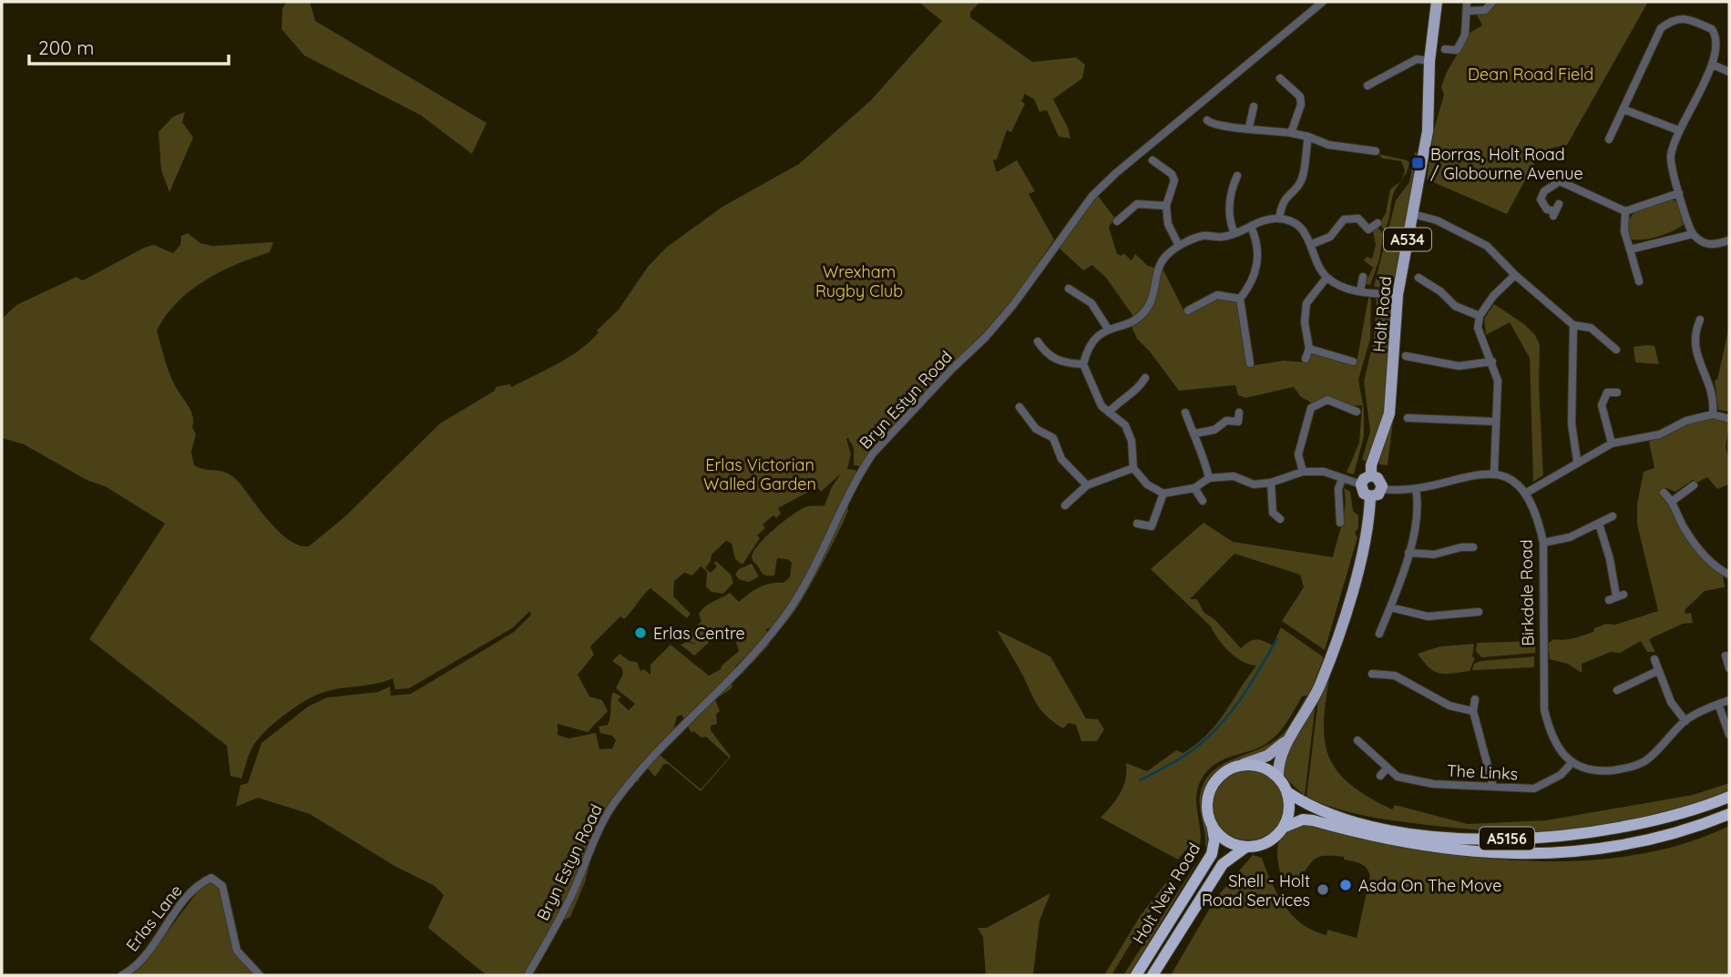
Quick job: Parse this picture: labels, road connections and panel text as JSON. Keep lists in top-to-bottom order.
{
  "streets": {
    "highway": ["A5156", "Holt New Road"],
    "main road": ["A534", "Holt Road"],
    "street": [
      "Bryn Estyn Road",
      "Birkdale Road",
      "The Links",
      "Erlas Lane"
    ]
  },
  "crossings": [
    ["Birkdale Road", "The Links"],
    ["A5156", "Holt New Road"]
  ],
  "parks": ["Dean Road Field", "Wrexham Rugby Club", "Erlas Victorian Walled Garden"],
  "places": {
    "transit": ["Borras, Holt Road / Globourne Avenue"],
    "other": ["Erlas Centre", "Asda On The Move", "Shell - Holt Road Services"]
  },
  "scale_bar": "200 m"
}
